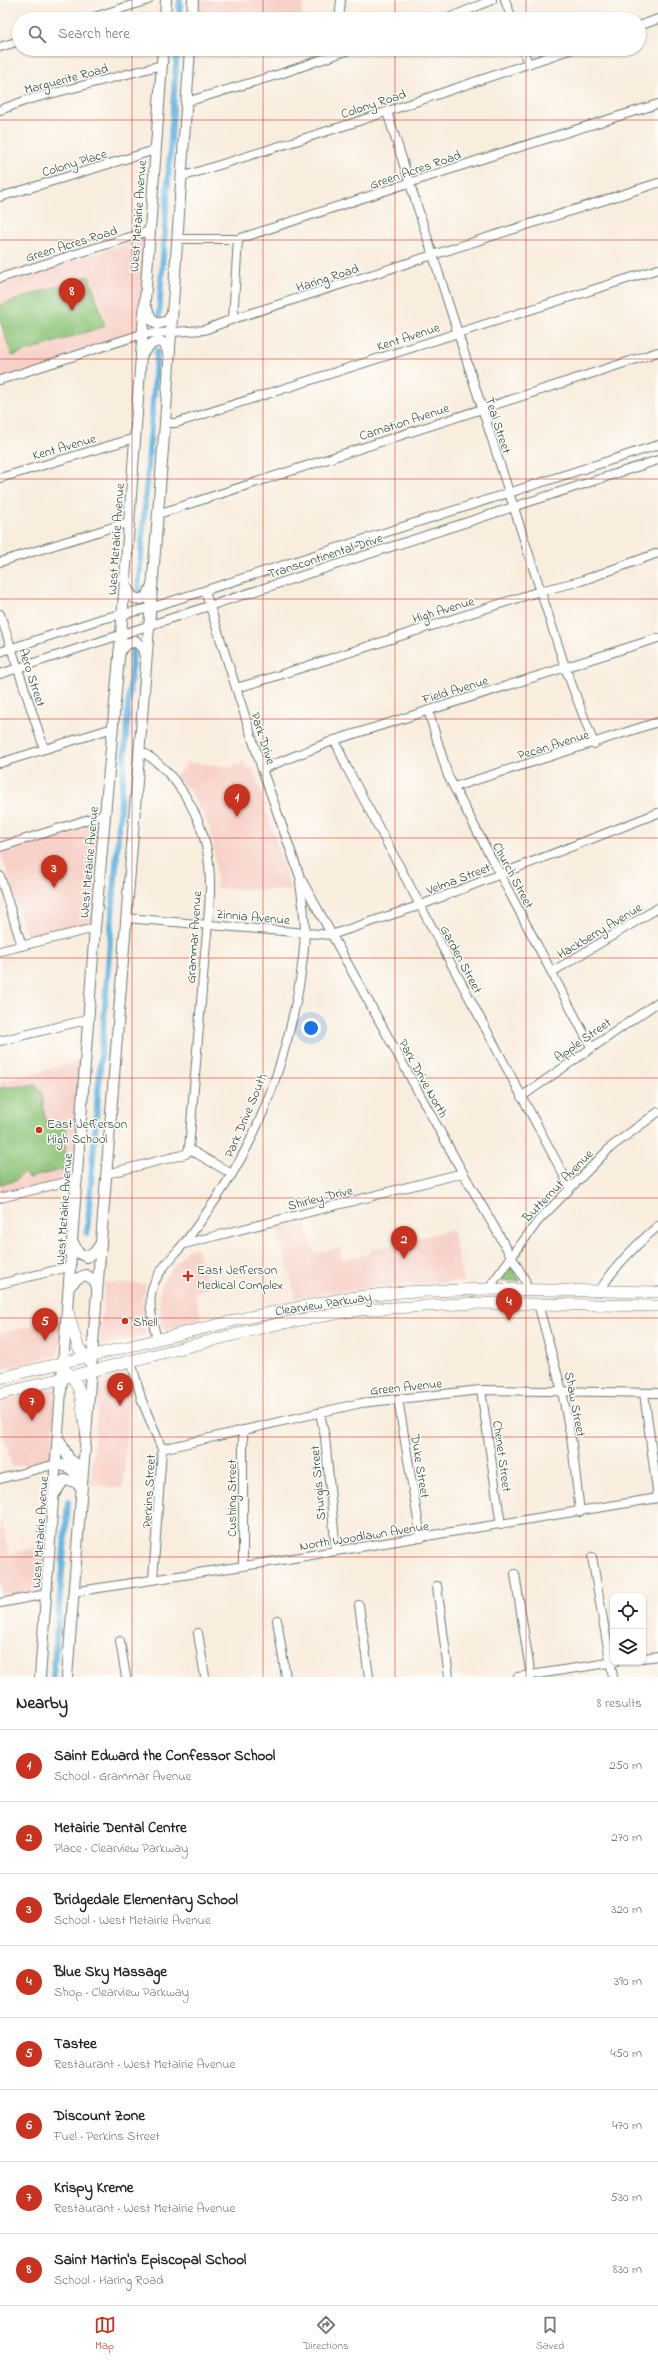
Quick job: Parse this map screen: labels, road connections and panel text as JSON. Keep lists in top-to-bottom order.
{
  "streets": {
    "highway": ["Clearview Parkway"],
    "main road": ["West Metairie Avenue"],
    "street": [
      "Marguerite Road",
      "Colony Road",
      "Colony Place",
      "Green Acres Road",
      "Haring Road",
      "Kent Avenue",
      "Carnation Avenue",
      "Teal Street",
      "Transcontinental Drive",
      "High Avenue",
      "Aero Street",
      "Field Avenue",
      "Park Drive",
      "Pecan Avenue",
      "Church Street",
      "Velma Street",
      "Zinnia Avenue",
      "Hackberry Avenue",
      "Grammar Avenue",
      "Garden Street",
      "Apple Street",
      "Park Drive North",
      "Park Drive South",
      "Butternut Avenue",
      "Shirley Drive",
      "Green Avenue",
      "Shaw Street",
      "Chenet Street",
      "Duke Street",
      "Sturgis Street",
      "Perkins Street",
      "Cushing Street",
      "North Woodlawn Avenue"
    ]
  },
  "crossings": [
    ["Marguerite Road", "West Metairie Avenue"],
    ["Colony Road", "Teal Street"],
    ["Colony Place", "West Metairie Avenue"],
    ["Green Acres Road", "West Metairie Avenue"],
    ["Green Acres Road", "Teal Street"],
    ["West Metairie Avenue", "Haring Road"],
    ["West Metairie Avenue", "Kent Avenue"],
    ["West Metairie Avenue", "Transcontinental Drive"],
    ["West Metairie Avenue", "Clearview Parkway"],
    ["Haring Road", "Teal Street"],
    ["Kent Avenue", "Teal Street"],
    ["Carnation Avenue", "Teal Street"],
    ["Teal Street", "Transcontinental Drive"],
    ["Teal Street", "High Avenue"],
    ["Teal Street", "Field Avenue"],
    ["Teal Street", "Pecan Avenue"],
    ["Transcontinental Drive", "Aero Street"],
    ["Transcontinental Drive", "Park Drive"],
    ["High Avenue", "Park Drive"],
    ["Field Avenue", "Park Drive"],
    ["Field Avenue", "Church Street"],
    ["Field Avenue", "Garden Street"],
    ["Park Drive", "Park Drive North"],
    ["Park Drive", "Park Drive South"],
    ["Pecan Avenue", "Church Street"],
    ["Church Street", "Velma Street"],
    ["Church Street", "Hackberry Avenue"],
    ["Church Street", "Apple Street"],
    ["Velma Street", "Zinnia Avenue"],
    ["Velma Street", "Garden Street"],
    ["Velma Street", "Park Drive North"],
    ["Zinnia Avenue", "Grammar Avenue"],
    ["Zinnia Avenue", "Park Drive North"],
    ["Zinnia Avenue", "Park Drive South"],
    ["Garden Street", "Apple Street"],
    ["Garden Street", "Butternut Avenue"],
    ["Park Drive North", "Park Drive South"],
    ["Park Drive North", "Butternut Avenue"],
    ["Park Drive North", "Shirley Drive"],
    ["Park Drive North", "Clearview Parkway"],
    ["Park Drive South", "Shirley Drive"],
    ["Park Drive South", "Clearview Parkway"],
    ["Butternut Avenue", "Clearview Parkway"],
    ["Clearview Parkway", "Shaw Street"],
    ["Clearview Parkway", "Perkins Street"],
    ["Green Avenue", "Shaw Street"],
    ["Green Avenue", "Chenet Street"],
    ["Green Avenue", "Duke Street"],
    ["Green Avenue", "Sturgis Street"],
    ["Green Avenue", "Perkins Street"],
    ["Green Avenue", "Cushing Street"],
    ["Shaw Street", "North Woodlawn Avenue"],
    ["Chenet Street", "North Woodlawn Avenue"],
    ["Duke Street", "North Woodlawn Avenue"],
    ["Sturgis Street", "North Woodlawn Avenue"],
    ["Perkins Street", "North Woodlawn Avenue"],
    ["Cushing Street", "North Woodlawn Avenue"]
  ],
  "places": {
    "other": ["East Jefferson High School", "Shell"],
    "health": ["East Jefferson Medical Complex"]
  },
  "page": {
    "search": "Search here",
    "pins": [
      "8",
      "1",
      "3",
      "2",
      "4",
      "5",
      "6",
      "7"
    ],
    "heading": ["Nearby", "8 results"],
    "list": [
      {
        "mark": "1",
        "name": "Saint Edward the Confessor School",
        "note": "School · Grammar Avenue",
        "value": "250 m"
      },
      {
        "mark": "2",
        "name": "Metairie Dental Centre",
        "note": "Place · Clearview Parkway",
        "value": "270 m"
      },
      {
        "mark": "3",
        "name": "Bridgedale Elementary School",
        "note": "School · West Metairie Avenue",
        "value": "320 m"
      },
      {
        "mark": "4",
        "name": "Blue Sky Massage",
        "note": "Shop · Clearview Parkway",
        "value": "390 m"
      },
      {
        "mark": "5",
        "name": "Tastee",
        "note": "Restaurant · West Metairie Avenue",
        "value": "450 m"
      },
      {
        "mark": "6",
        "name": "Discount Zone",
        "note": "Fuel · Perkins Street",
        "value": "470 m"
      },
      {
        "mark": "7",
        "name": "Krispy Kreme",
        "note": "Restaurant · West Metairie Avenue",
        "value": "530 m"
      },
      {
        "mark": "8",
        "name": "Saint Martin's Episcopal School",
        "note": "School · Haring Road",
        "value": "830 m"
      }
    ],
    "nav": ["Map", "Directions", "Saved"]
  }
}
